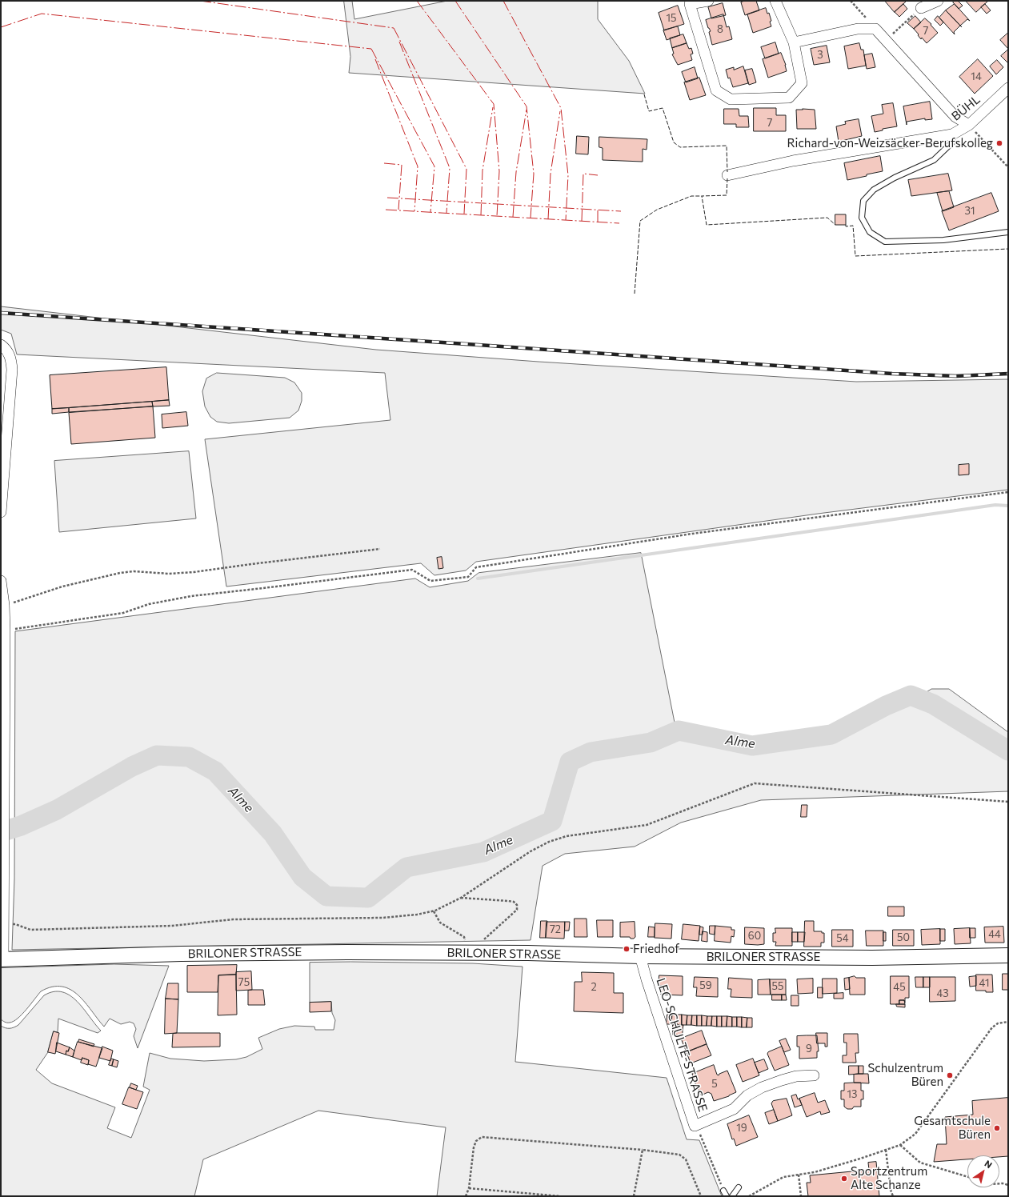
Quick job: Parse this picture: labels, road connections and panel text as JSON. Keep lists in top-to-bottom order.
{
  "streets": {
    "main road": ["BRILONER STRASSE"],
    "street": ["BÜHL", "LEO-SCHULTE-STRASSE"]
  },
  "crossings": [
    ["BRILONER STRASSE", "LEO-SCHULTE-STRASSE"]
  ],
  "water": ["Alme"],
  "places": [
    "Richard-von-Weizsäcker-Berufskolleg",
    "Friedhof",
    "Schulzentrum Büren",
    "Gesamtschule Büren",
    "Sportzentrum Alte Schanze"
  ],
  "house_numbers": [
    "15",
    "8",
    "7",
    "3",
    "14",
    "7",
    "31",
    "72",
    "44",
    "60",
    "50",
    "54",
    "75",
    "41",
    "59",
    "55",
    "2",
    "45",
    "43",
    "9",
    "5",
    "13",
    "19"
  ],
  "north": "top right"
}
